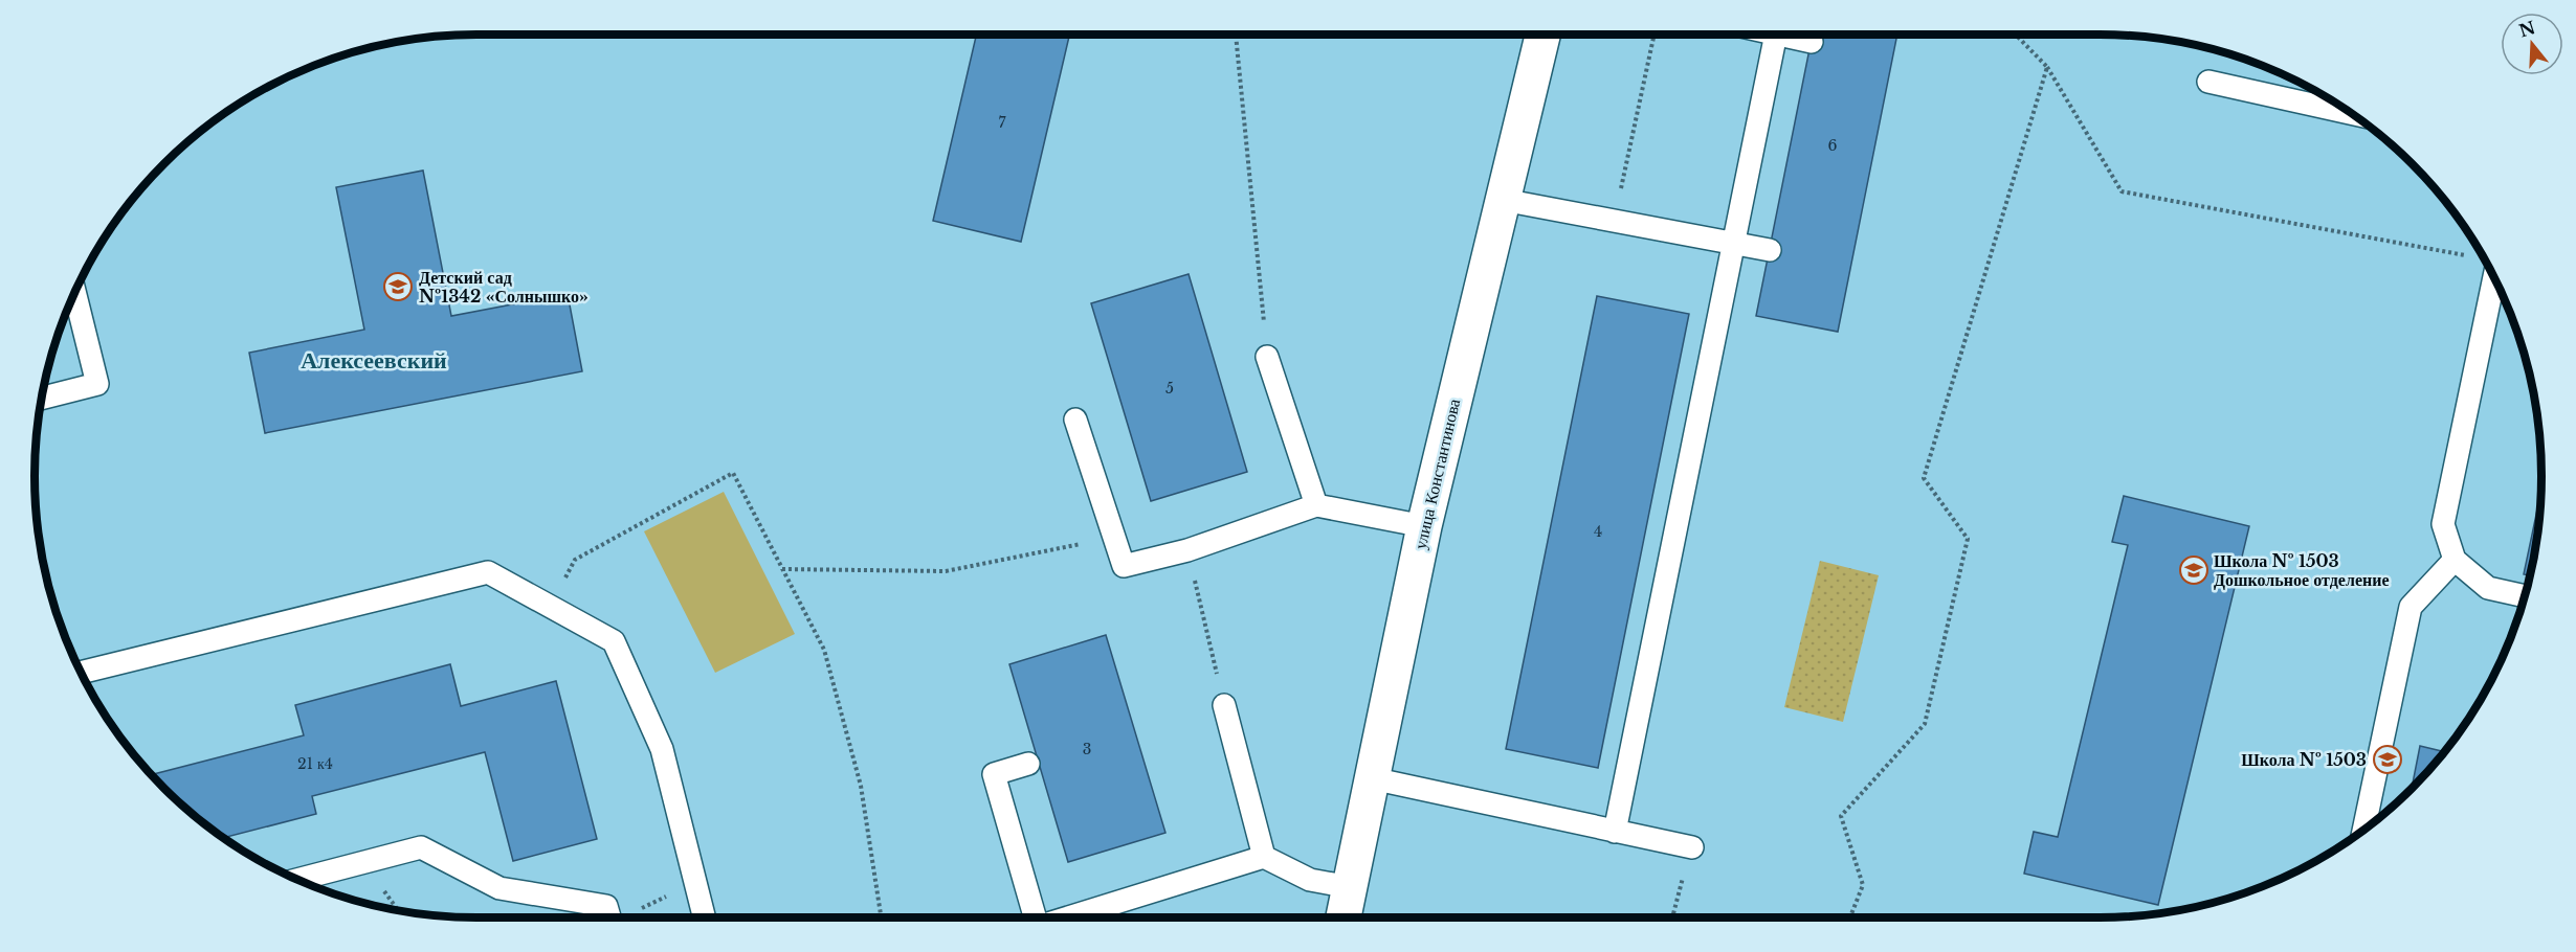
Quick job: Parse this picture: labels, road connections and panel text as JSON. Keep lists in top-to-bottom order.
{
  "streets": {
    "street": ["улица Константинова"]
  },
  "districts": ["Алексеевский"],
  "places": {
    "school or university": ["Детский сад №1342 «Солнышко»", "Школа № 1503 Дошкольное отделение", "Школа № 1503"]
  },
  "house_numbers": [
    "7",
    "6",
    "5",
    "4",
    "3",
    "21 к4"
  ],
  "north": "top"
}
